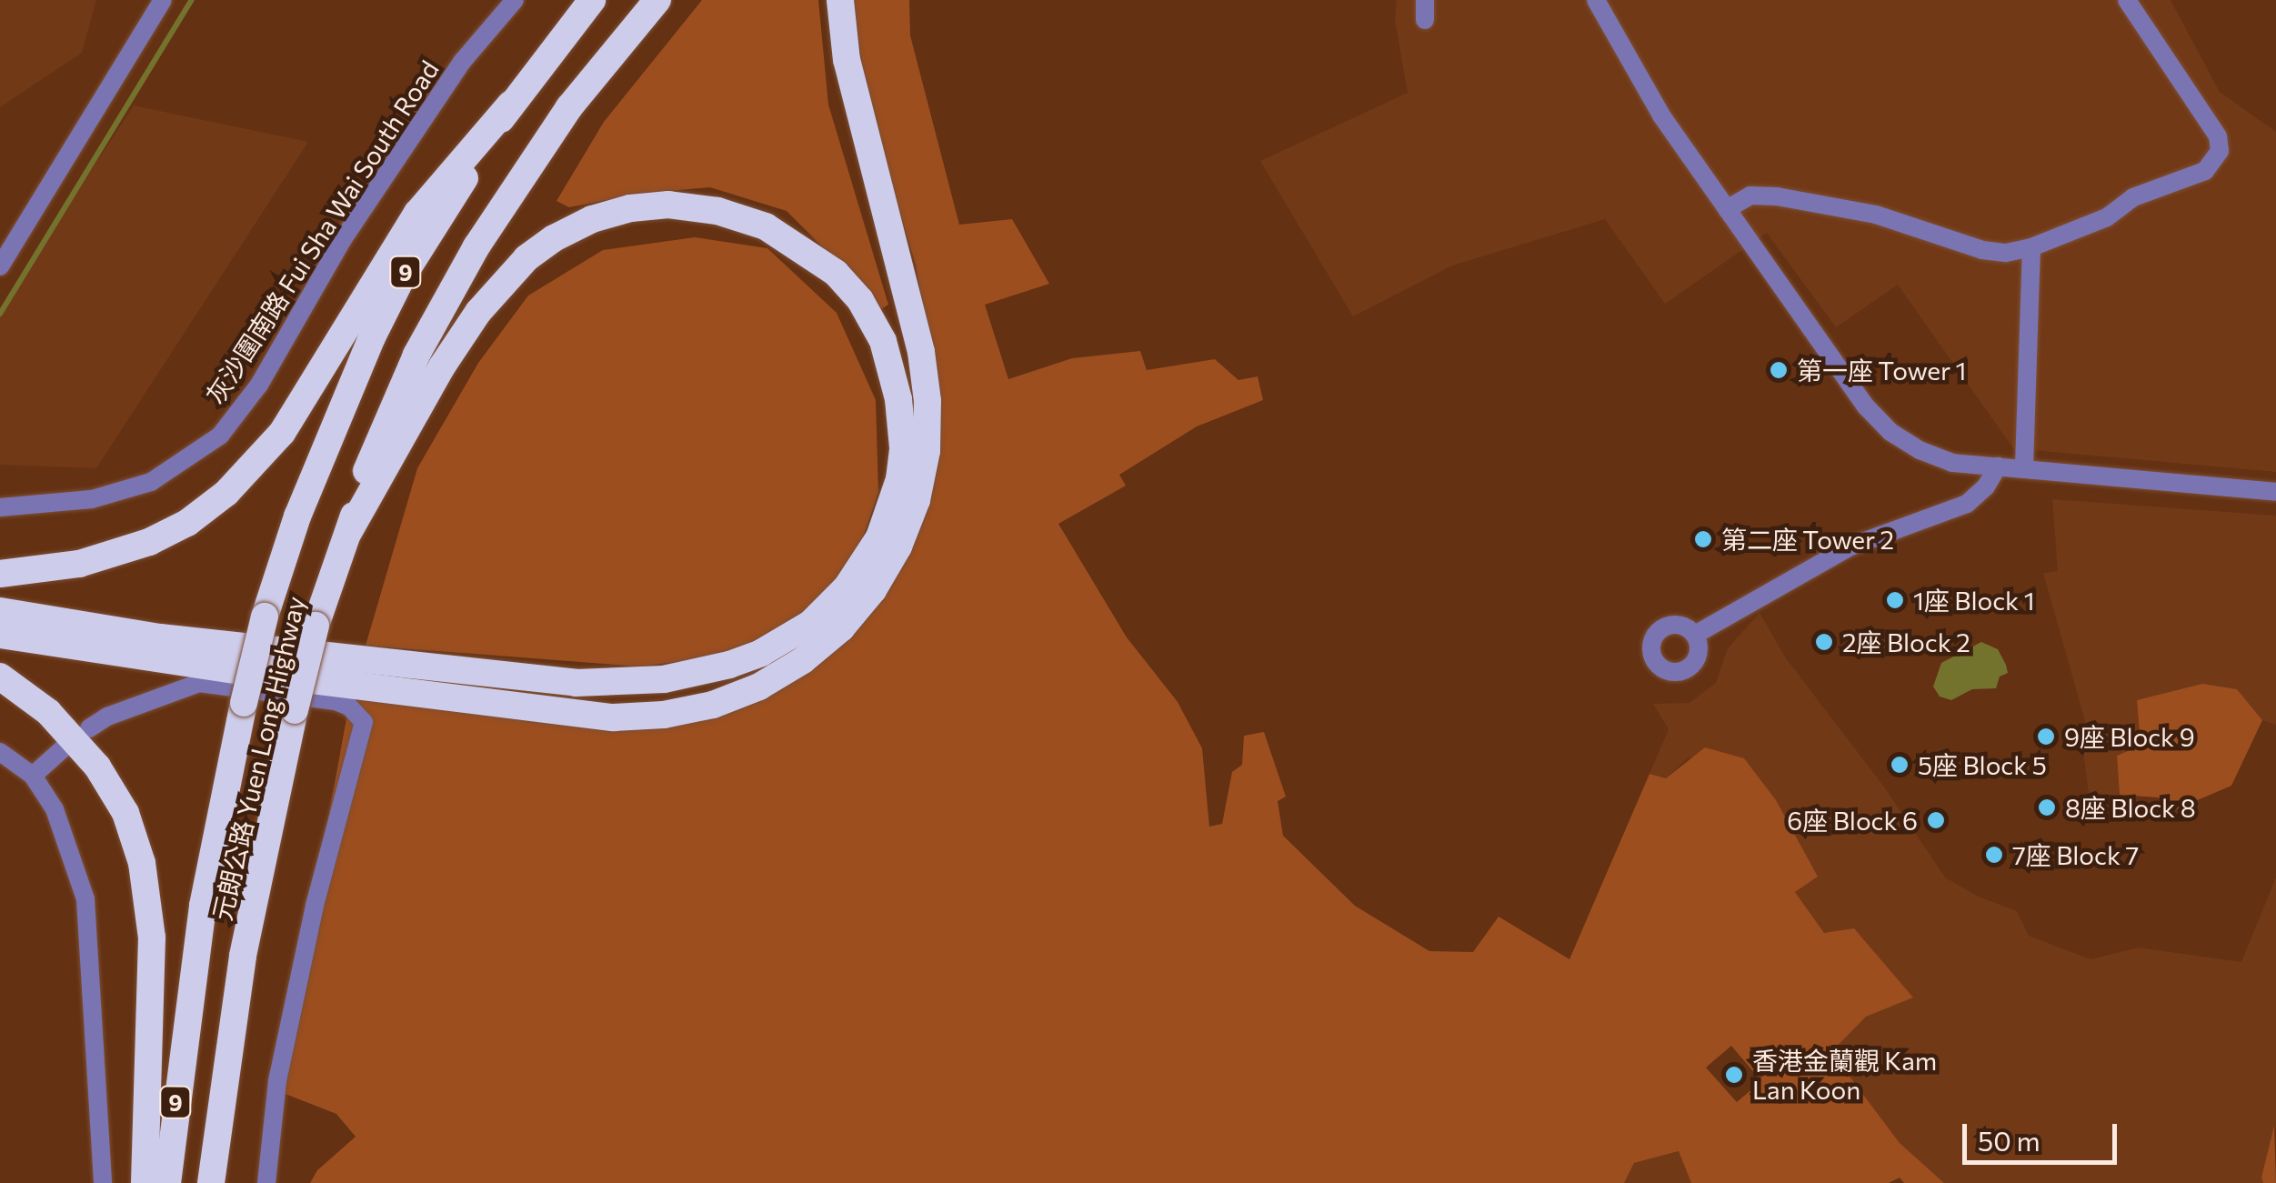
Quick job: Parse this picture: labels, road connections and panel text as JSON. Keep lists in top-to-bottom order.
{
  "streets": {
    "highway": ["9", "元朗公路 Yuen Long Highway"],
    "street": ["灰沙圍南路 Fui Sha Wai South Road"]
  },
  "places": [
    "第一座 Tower 1",
    "第二座 Tower 2",
    "1座 Block 1",
    "2座 Block 2",
    "9座 Block 9",
    "5座 Block 5",
    "8座 Block 8",
    "6座 Block 6",
    "7座 Block 7",
    "香港金蘭觀 Kam Lan Koon"
  ],
  "scale_bar": "50 m"
}
